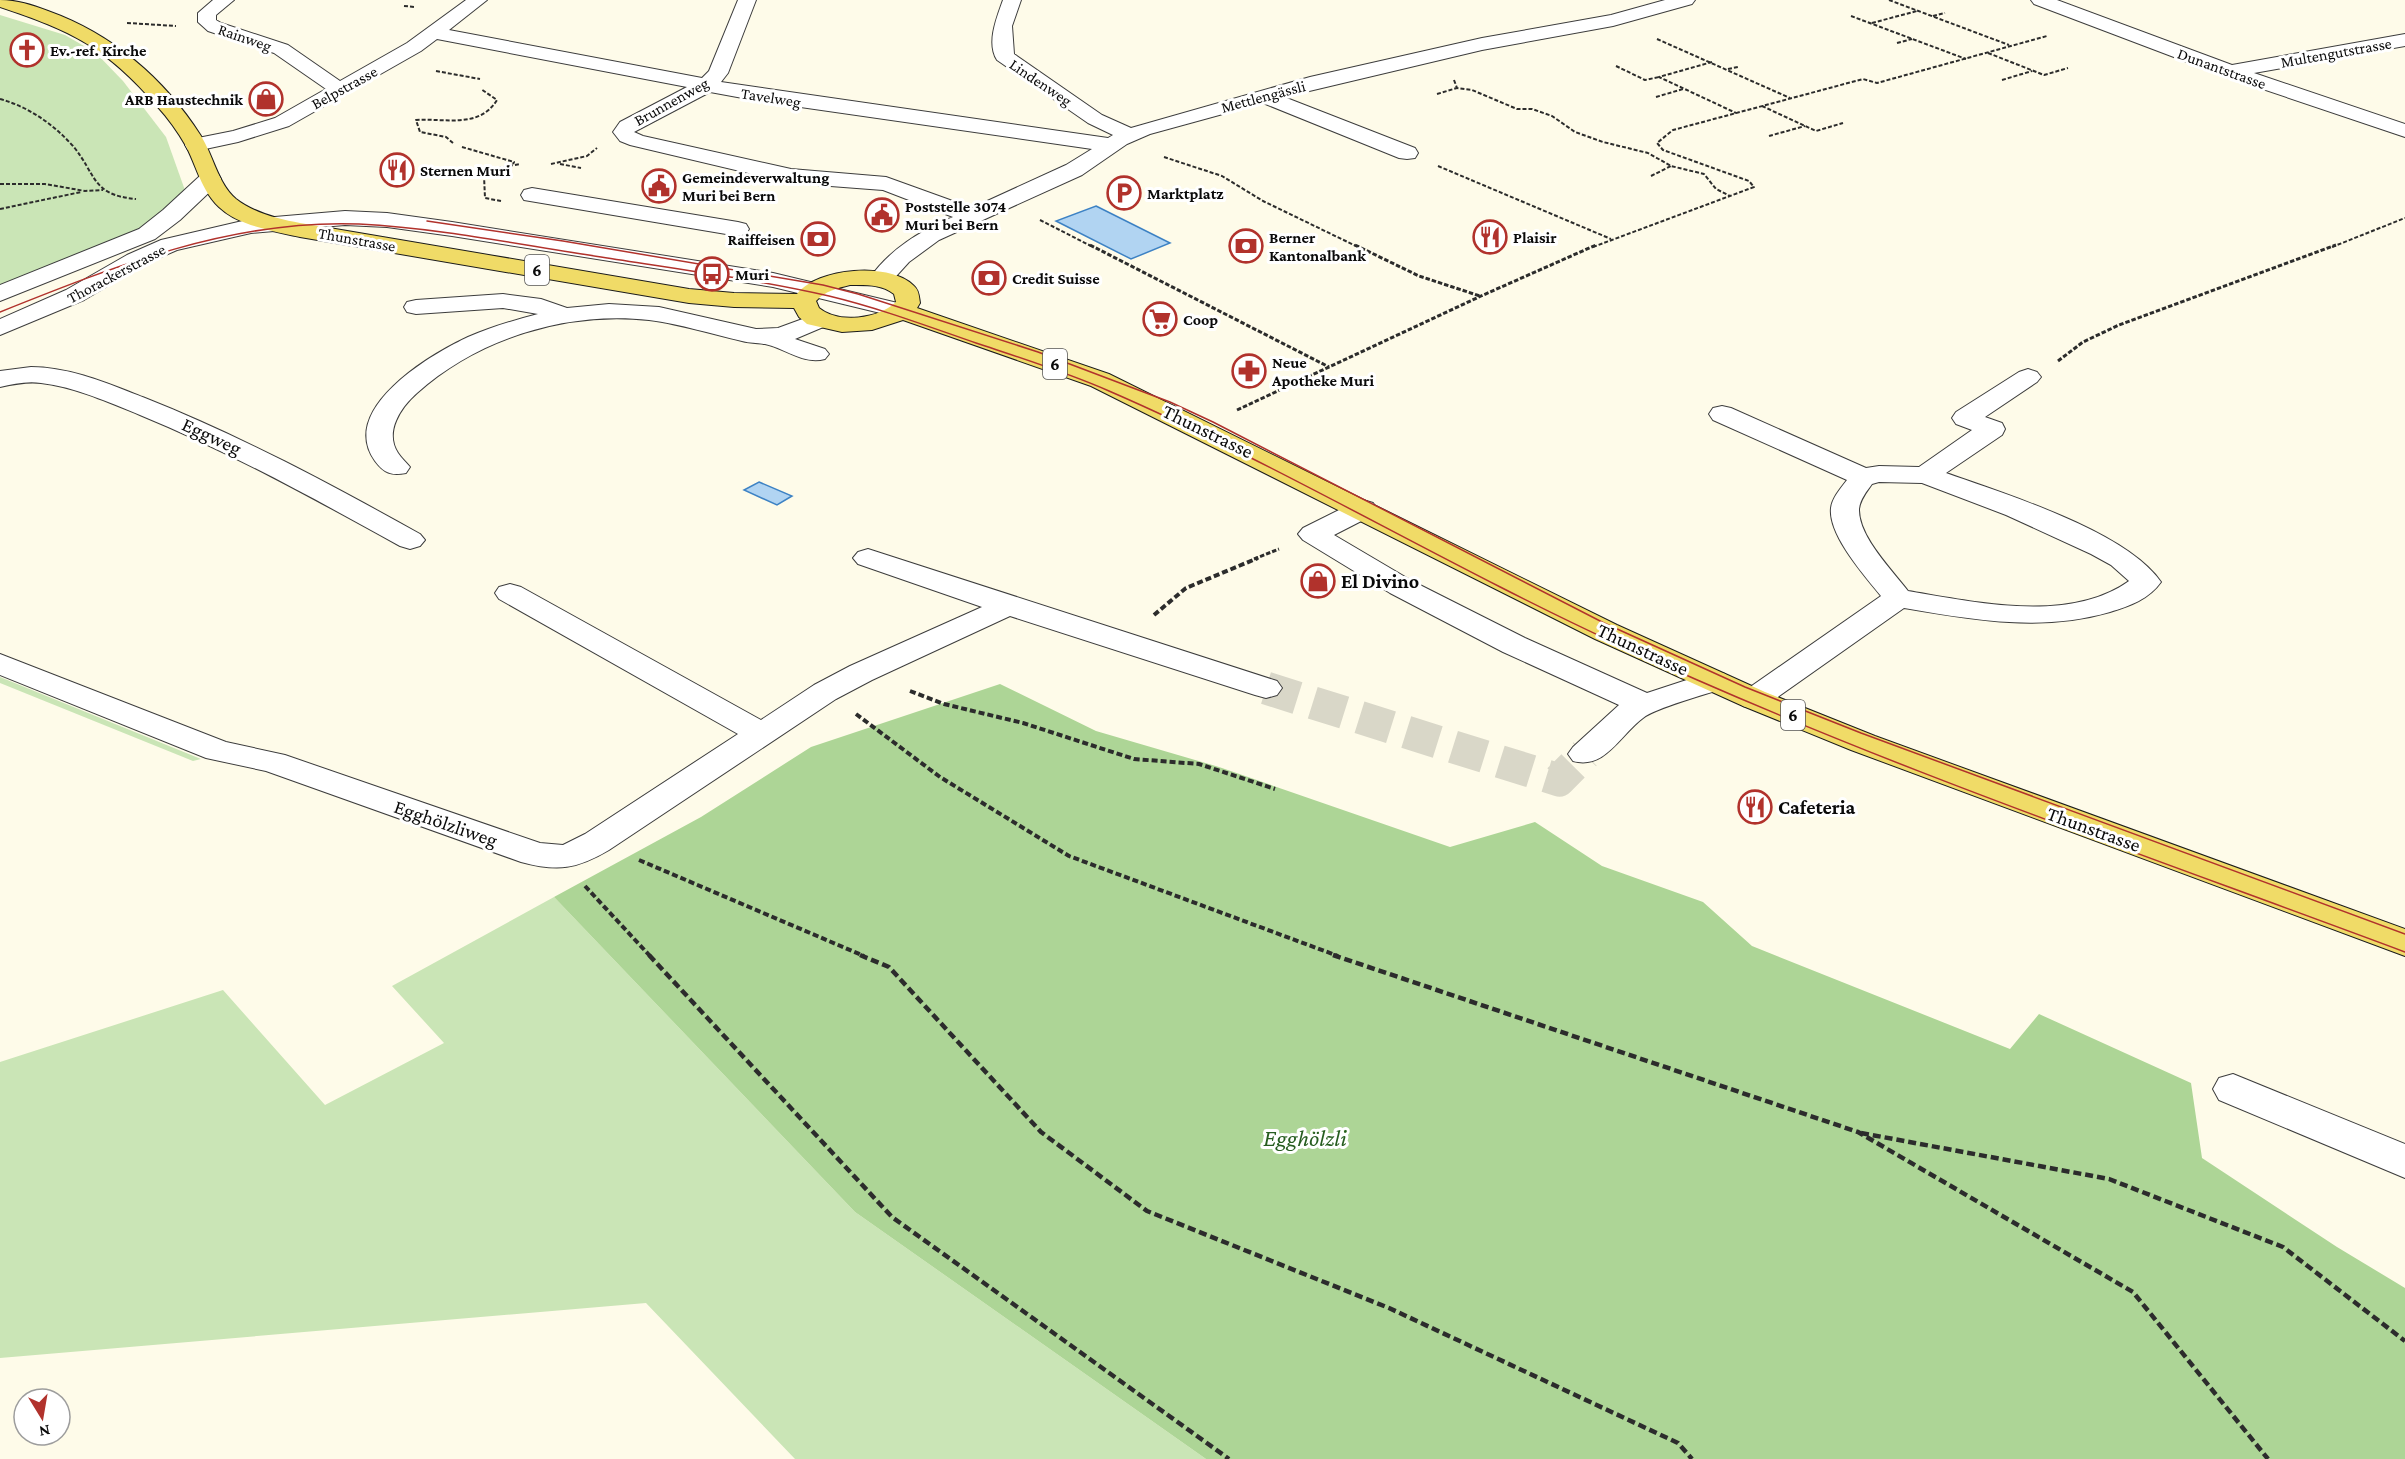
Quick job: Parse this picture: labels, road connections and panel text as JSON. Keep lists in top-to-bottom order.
{
  "streets": {
    "main road": ["Thunstrasse", "6"],
    "street": [
      "Rainweg",
      "Multengutstrasse",
      "Dunantstrasse",
      "Lindenweg",
      "Belpstrasse",
      "Mettlengässli",
      "Tavelweg",
      "Brunnenweg",
      "Thorackerstrasse",
      "Eggweg",
      "Egghölzliweg"
    ]
  },
  "crossings": [
    ["Rainweg", "Belpstrasse"],
    ["Multengutstrasse", "Dunantstrasse"],
    ["Lindenweg", "Mettlengässli"],
    ["Belpstrasse", "Tavelweg"],
    ["Belpstrasse", "Thunstrasse"],
    ["Mettlengässli", "Tavelweg"],
    ["Mettlengässli", "Brunnenweg"],
    ["Tavelweg", "Brunnenweg"],
    ["Thunstrasse", "Thorackerstrasse"]
  ],
  "parks": ["Egghölzli"],
  "places": {
    "church": ["Ev.-ref. Kirche"],
    "shop": ["ARB Haustechnik", "El Divino"],
    "restaurant": ["Sternen Muri", "Plaisir", "Cafeteria"],
    "public building": ["Gemeindeverwaltung Muri bei Bern", "Poststelle 3074 Muri bei Bern"],
    "parking": ["Marktplatz"],
    "bank": ["Raiffeisen", "Berner Kantonalbank", "Credit Suisse"],
    "bus stop": ["Muri"],
    "supermarket": ["Coop"],
    "pharmacy": ["Neue Apotheke Muri"]
  },
  "north": "bottom"
}
